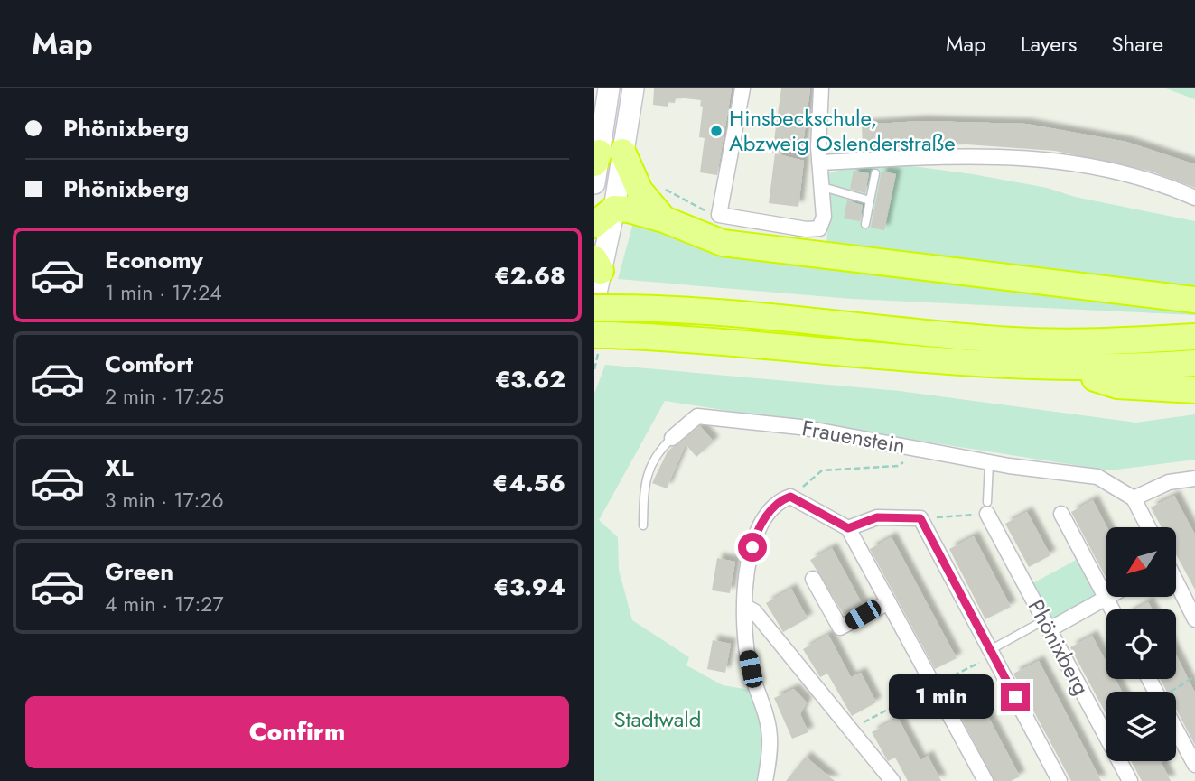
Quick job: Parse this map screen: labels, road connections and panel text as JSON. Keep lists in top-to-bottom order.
{
  "streets": {
    "street": ["Frauenstein", "Phönixberg"]
  },
  "parks": ["Stadtwald"],
  "places": ["Hinsbeckschule, Abzweig Oslenderstraße"],
  "north": "bottom left",
  "page": {
    "header": "Map",
    "nav": ["Map", "Layers", "Share"],
    "banner": ["Phönixberg", "Phönixberg"],
    "list": [
      {
        "name": "Economy",
        "note": "1 min · 17:24",
        "value": "€2.68"
      },
      {
        "name": "Comfort",
        "note": "2 min · 17:25",
        "value": "€3.62"
      },
      {
        "name": "XL",
        "note": "3 min · 17:26",
        "value": "€4.56"
      },
      {
        "name": "Green",
        "note": "4 min · 17:27",
        "value": "€3.94"
      }
    ],
    "bubble": "1 min",
    "buttons": "Confirm"
  }
}
